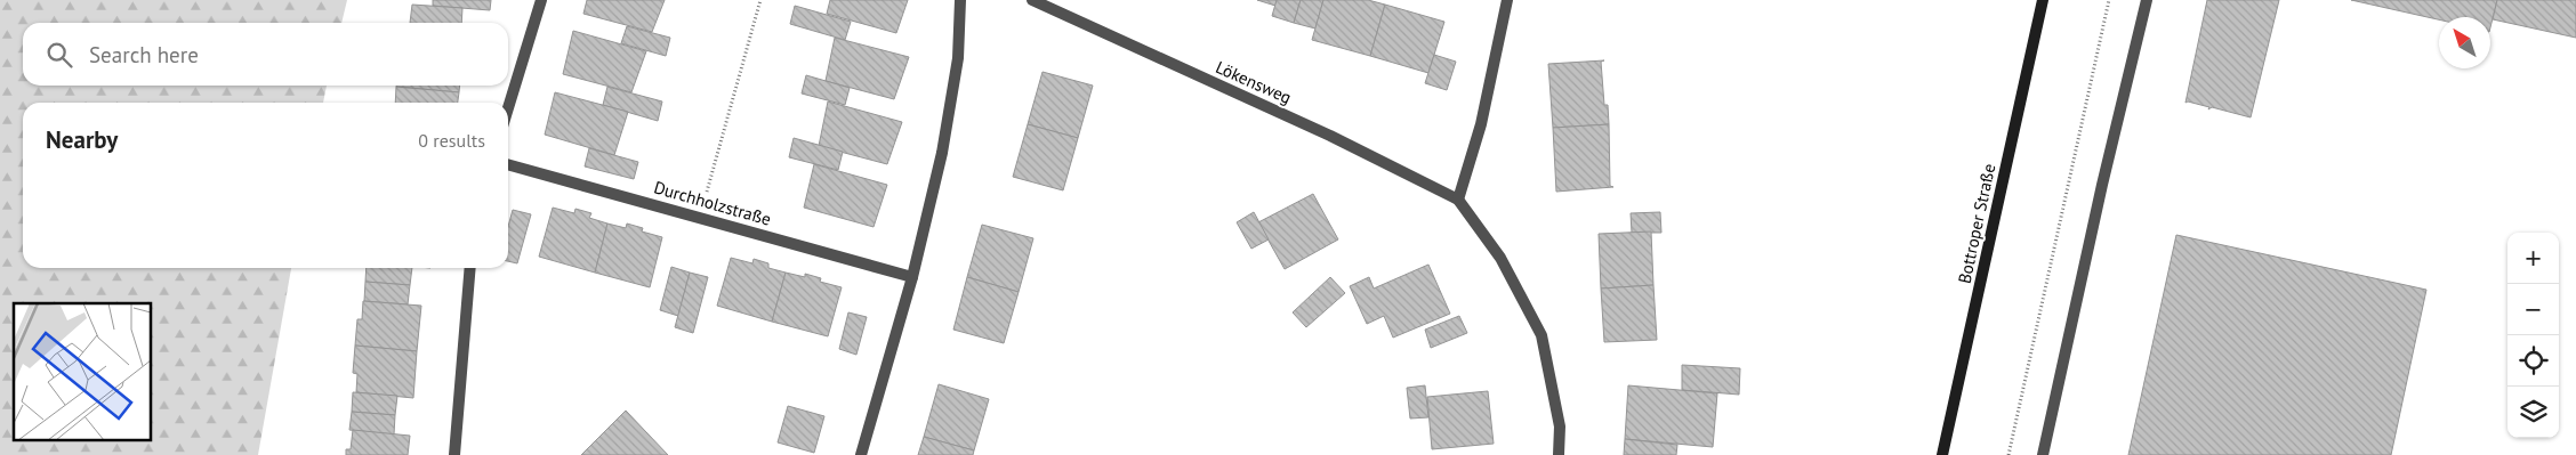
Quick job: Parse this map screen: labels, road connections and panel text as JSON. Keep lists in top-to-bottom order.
{
  "streets": {
    "main road": ["Bottroper Straße"],
    "street": ["Lökensweg", "Durchholzstraße"]
  },
  "north": "top left",
  "page": {
    "search": "Search here",
    "heading": ["Nearby", "0 results"],
    "map_buttons": ["+", "−"]
  }
}
